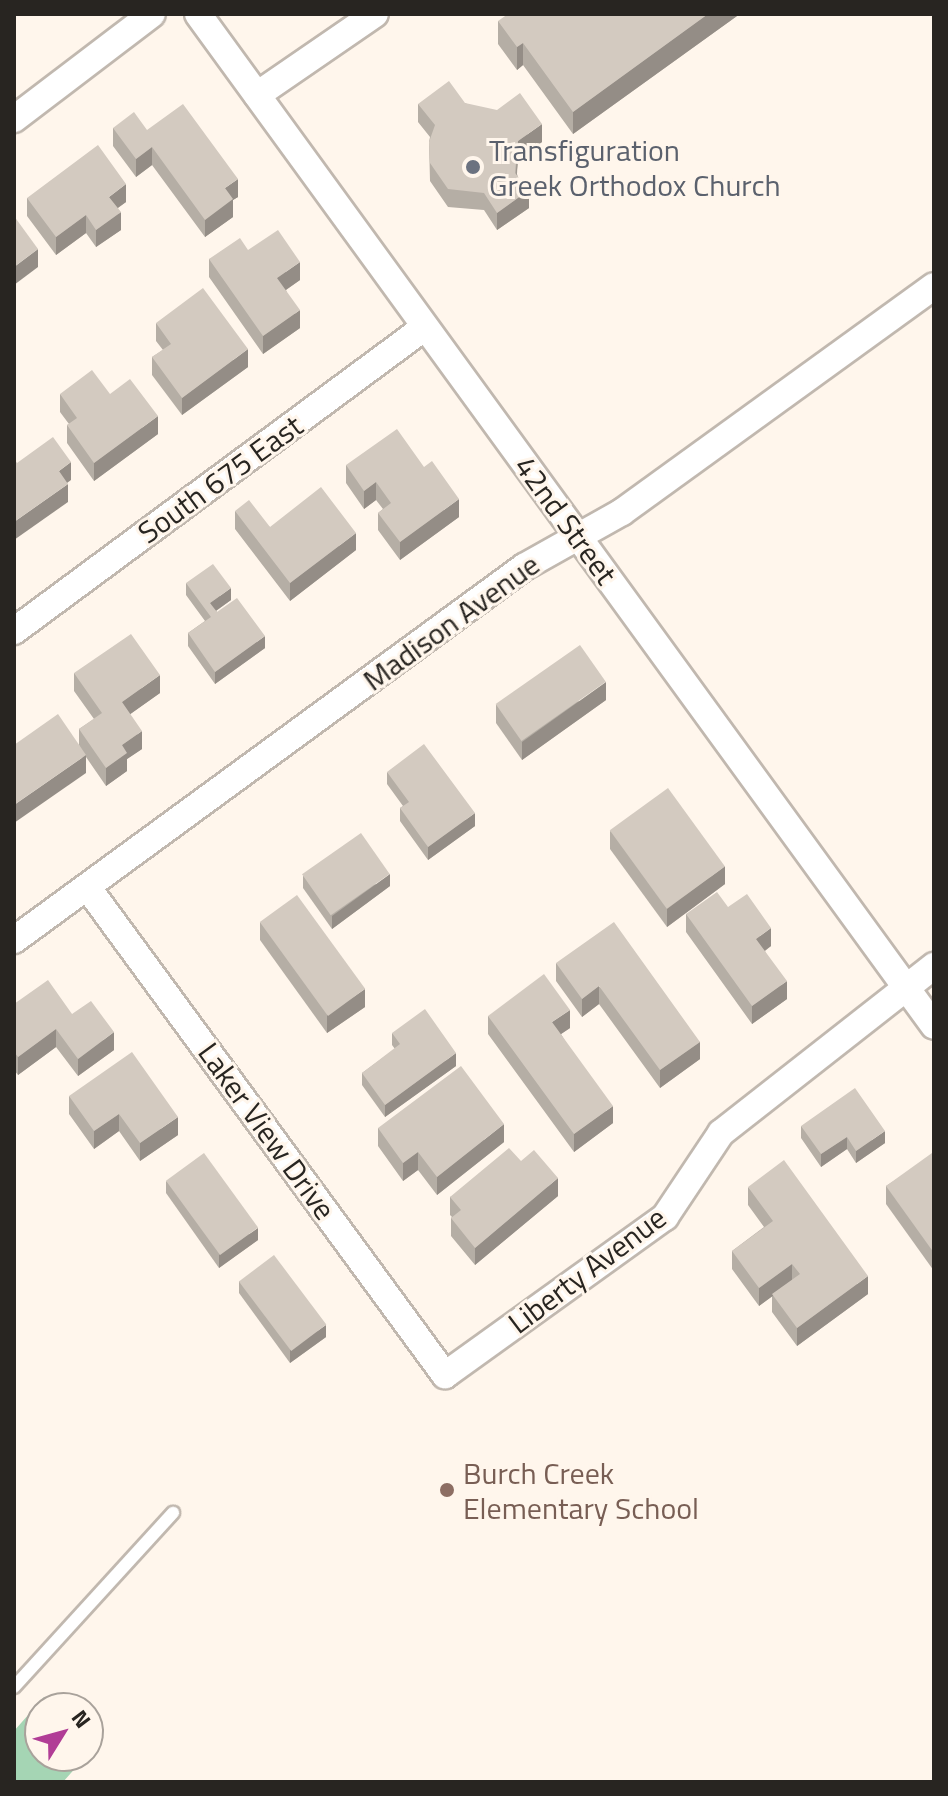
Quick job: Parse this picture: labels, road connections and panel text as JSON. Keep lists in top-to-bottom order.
{
  "streets": {
    "street": [
      "South 675 East",
      "42nd Street",
      "Madison Avenue",
      "Laker View Drive",
      "Liberty Avenue"
    ]
  },
  "crossings": [
    ["South 675 East", "42nd Street"],
    ["42nd Street", "Madison Avenue"],
    ["42nd Street", "Liberty Avenue"],
    ["Madison Avenue", "Laker View Drive"],
    ["Laker View Drive", "Liberty Avenue"]
  ],
  "places": ["Transfiguration Greek Orthodox Church", "Burch Creek Elementary School"],
  "north": "top right"
}
